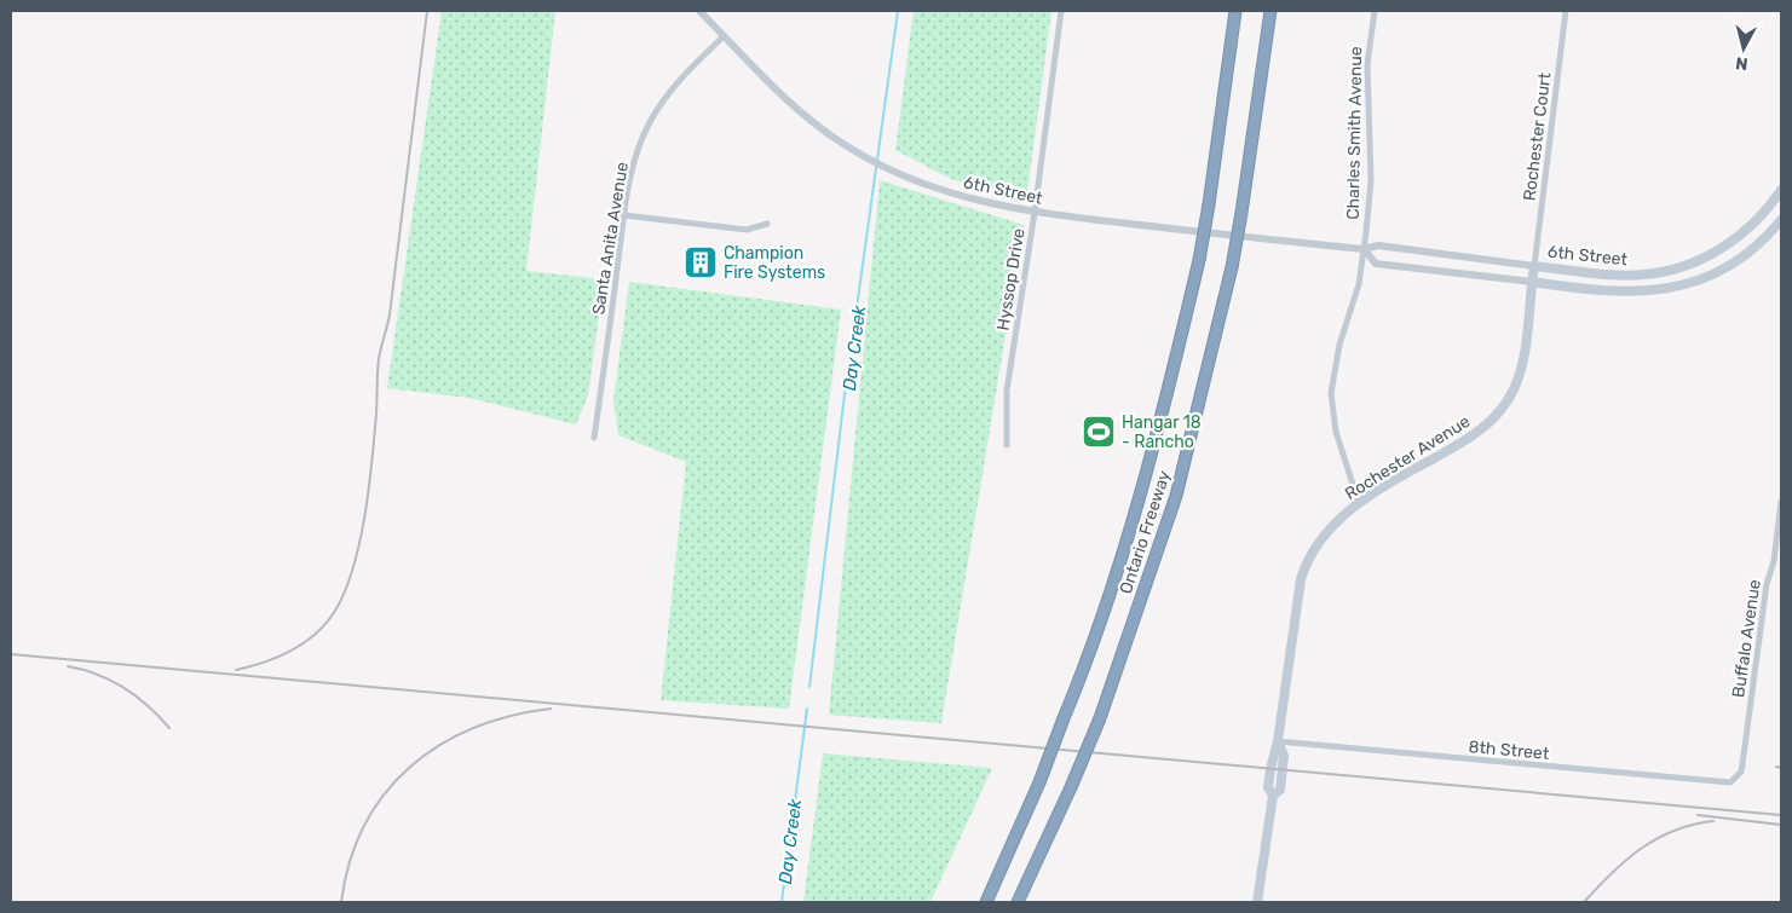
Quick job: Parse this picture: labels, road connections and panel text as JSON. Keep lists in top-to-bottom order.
{
  "streets": {
    "highway": ["Ontario Freeway"],
    "main road": ["6th Street", "Rochester Avenue"],
    "street": [
      "Charles Smith Avenue",
      "Rochester Court",
      "Santa Anita Avenue",
      "Hyssop Drive",
      "Buffalo Avenue",
      "8th Street"
    ]
  },
  "crossings": [
    ["Charles Smith Avenue", "6th Street"],
    ["Charles Smith Avenue", "Rochester Avenue"],
    ["Rochester Court", "6th Street"],
    ["Rochester Court", "Rochester Avenue"],
    ["6th Street", "Santa Anita Avenue"],
    ["6th Street", "Hyssop Drive"],
    ["6th Street", "Rochester Avenue"],
    ["Rochester Avenue", "8th Street"],
    ["Buffalo Avenue", "8th Street"]
  ],
  "water": ["Day Creek"],
  "places": {
    "building": ["Champion Fire Systems"],
    "sports": ["Hangar 18 - Rancho"]
  },
  "north": "bottom"
}
